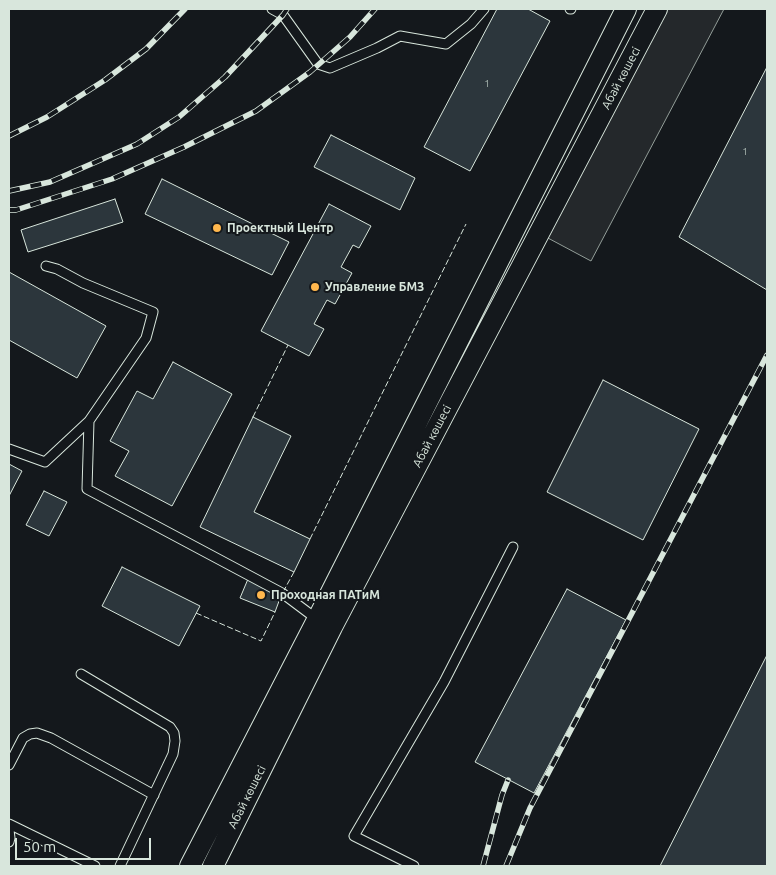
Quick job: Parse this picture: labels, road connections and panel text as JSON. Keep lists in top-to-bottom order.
{
  "streets": {
    "street": ["Абай көшесі"]
  },
  "places": ["Проектный Центр", "Управление БМЗ", "Проходная ПАТиМ"],
  "house_numbers": ["1", "1"],
  "scale_bar": "50 m"
}
